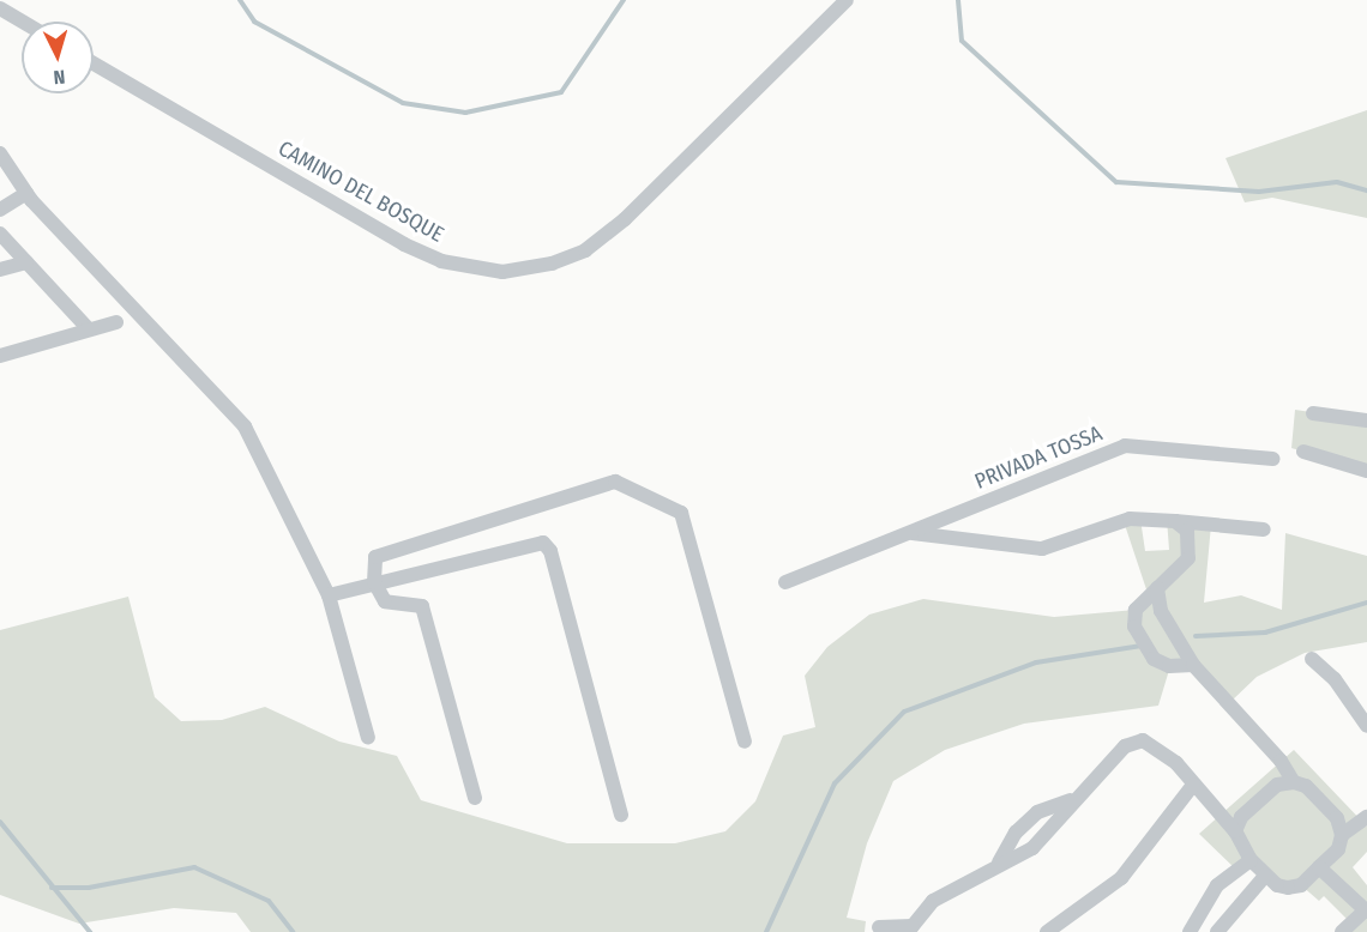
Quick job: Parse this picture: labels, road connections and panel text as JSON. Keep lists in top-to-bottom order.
{
  "streets": {
    "street": ["CAMINO DEL BOSQUE", "PRIVADA TOSSA"]
  },
  "north": "bottom"
}
